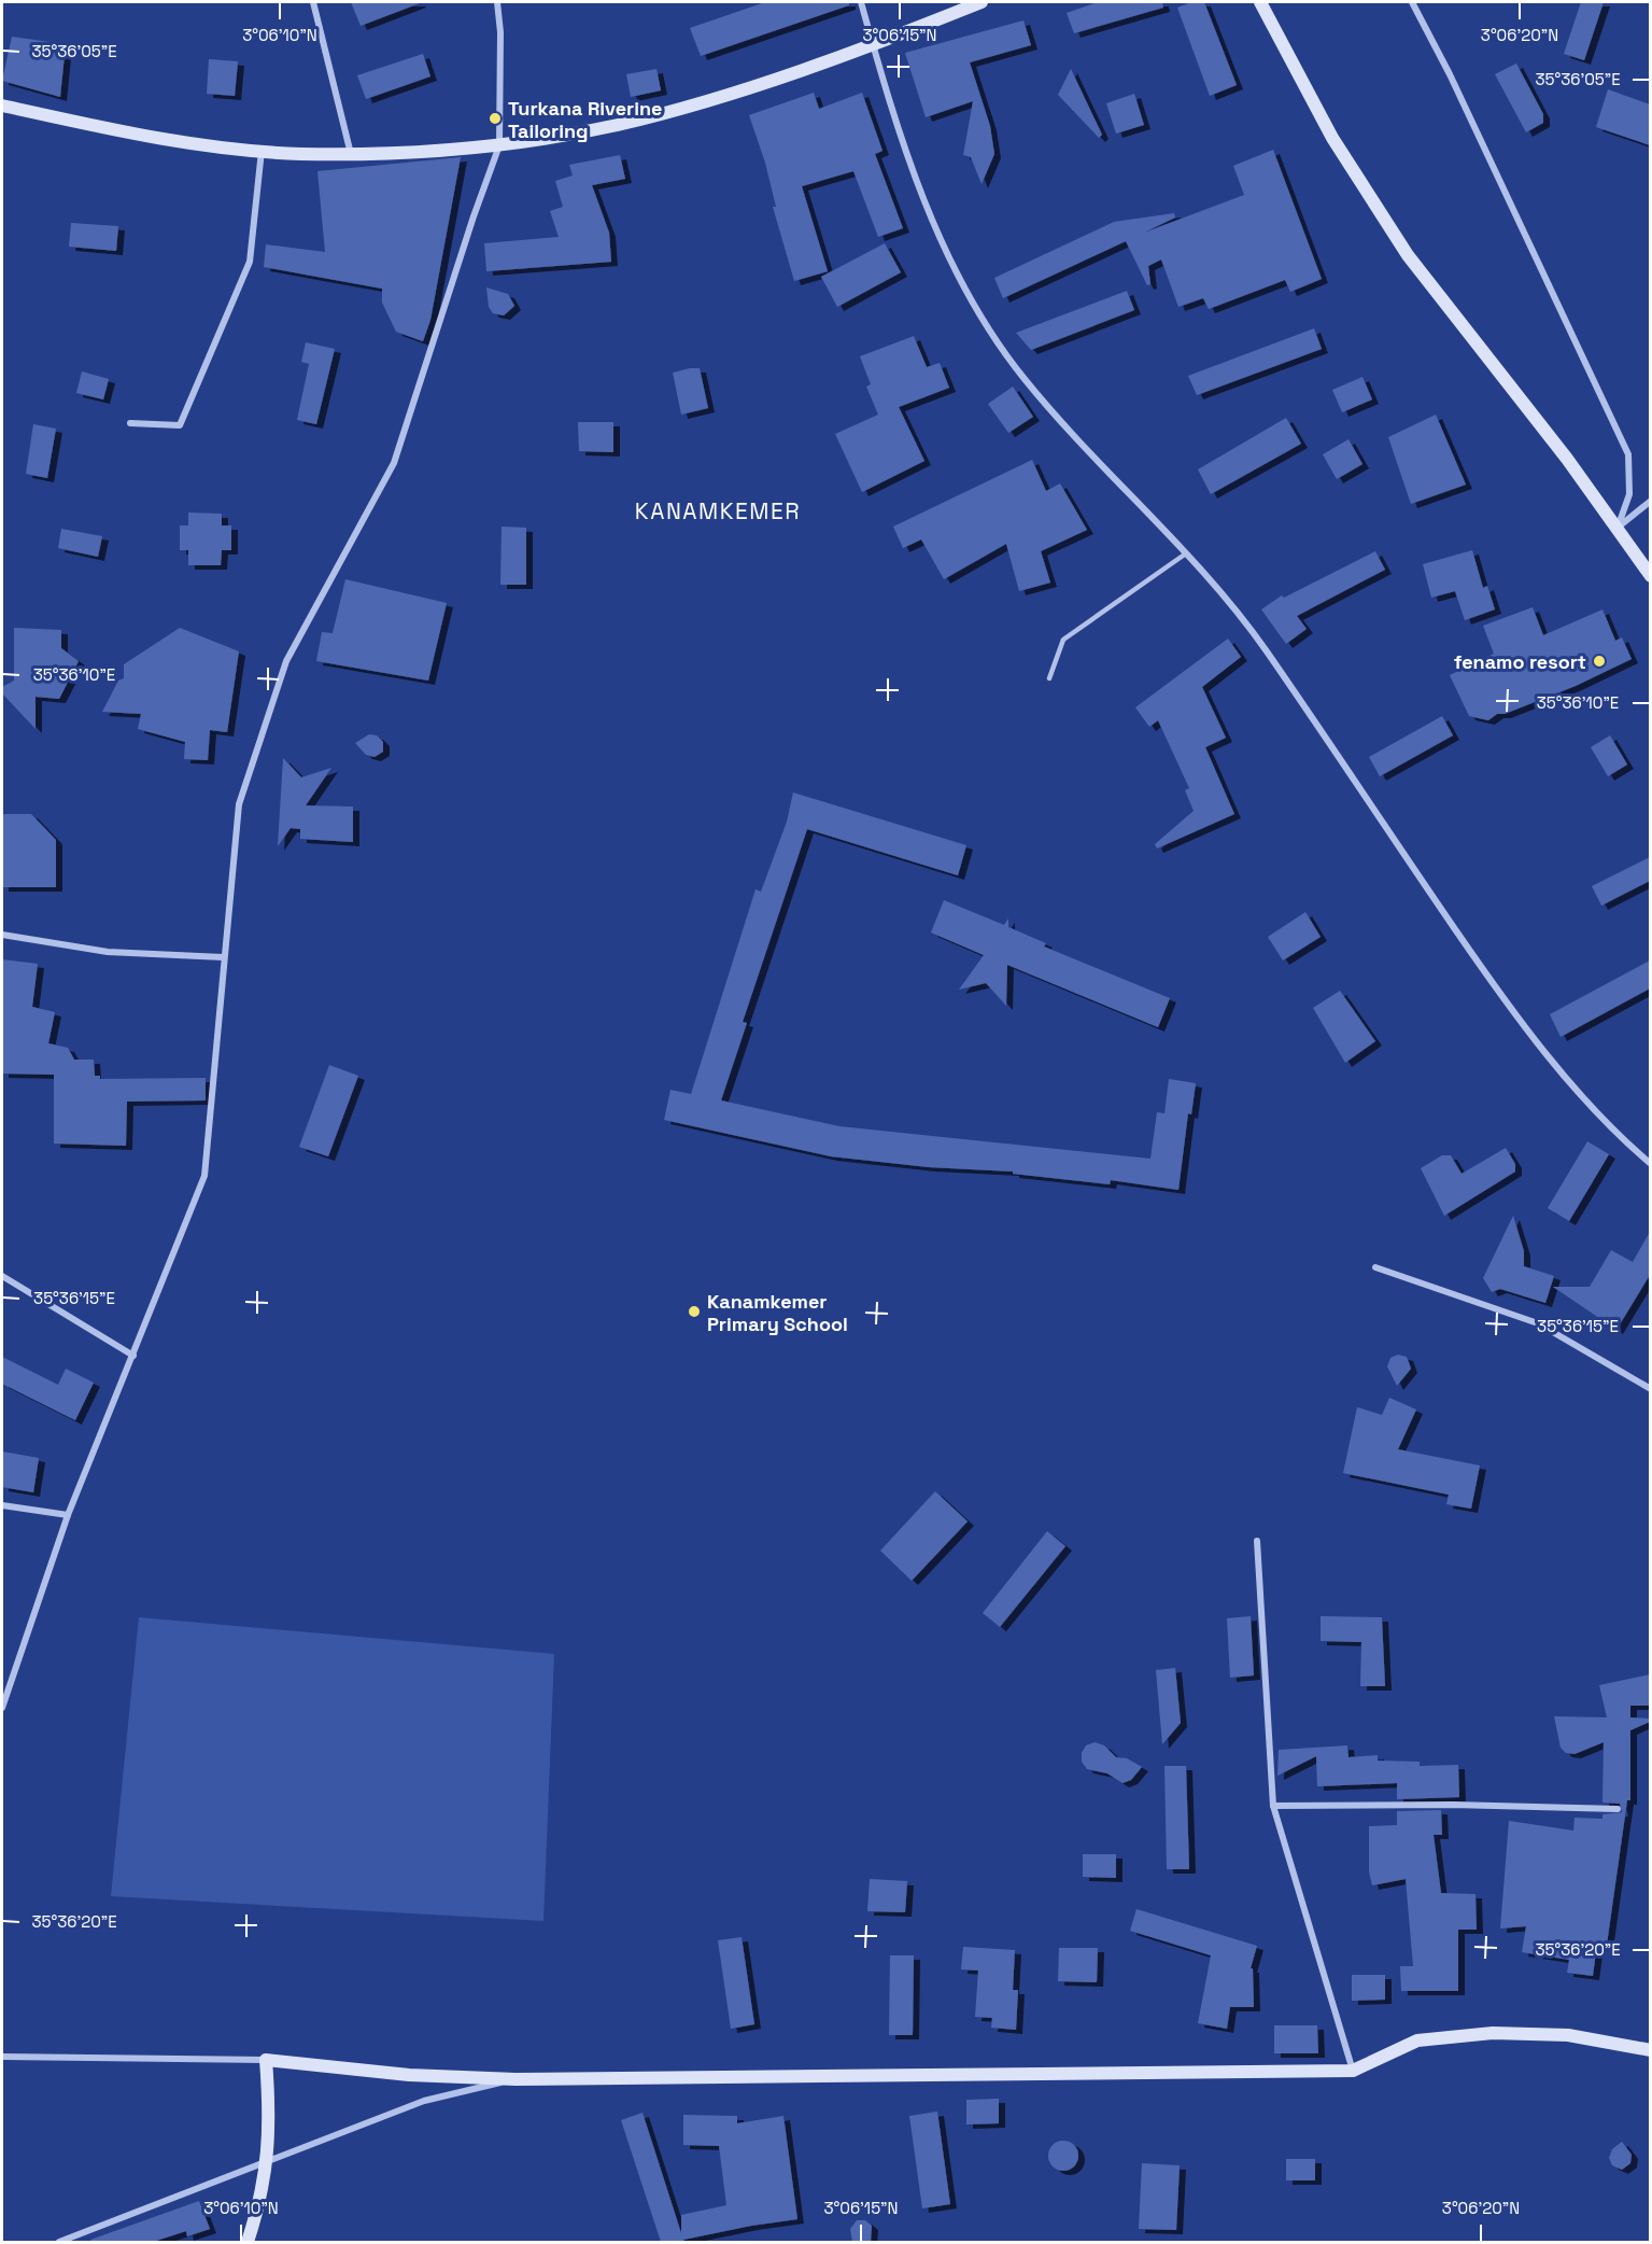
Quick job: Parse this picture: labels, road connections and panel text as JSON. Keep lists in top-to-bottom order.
{
  "districts": ["KANAMKEMER"],
  "places": ["Turkana Riverine Tailoring", "fenamo resort", "Kanamkemer Primary School"],
  "coordinates": [
    "3°06'10\"N",
    "3°06'15\"N",
    "3°06'20\"N",
    "35°36'05\"E",
    "35°36'10\"E",
    "35°36'15\"E",
    "35°36'20\"E"
  ]
}
